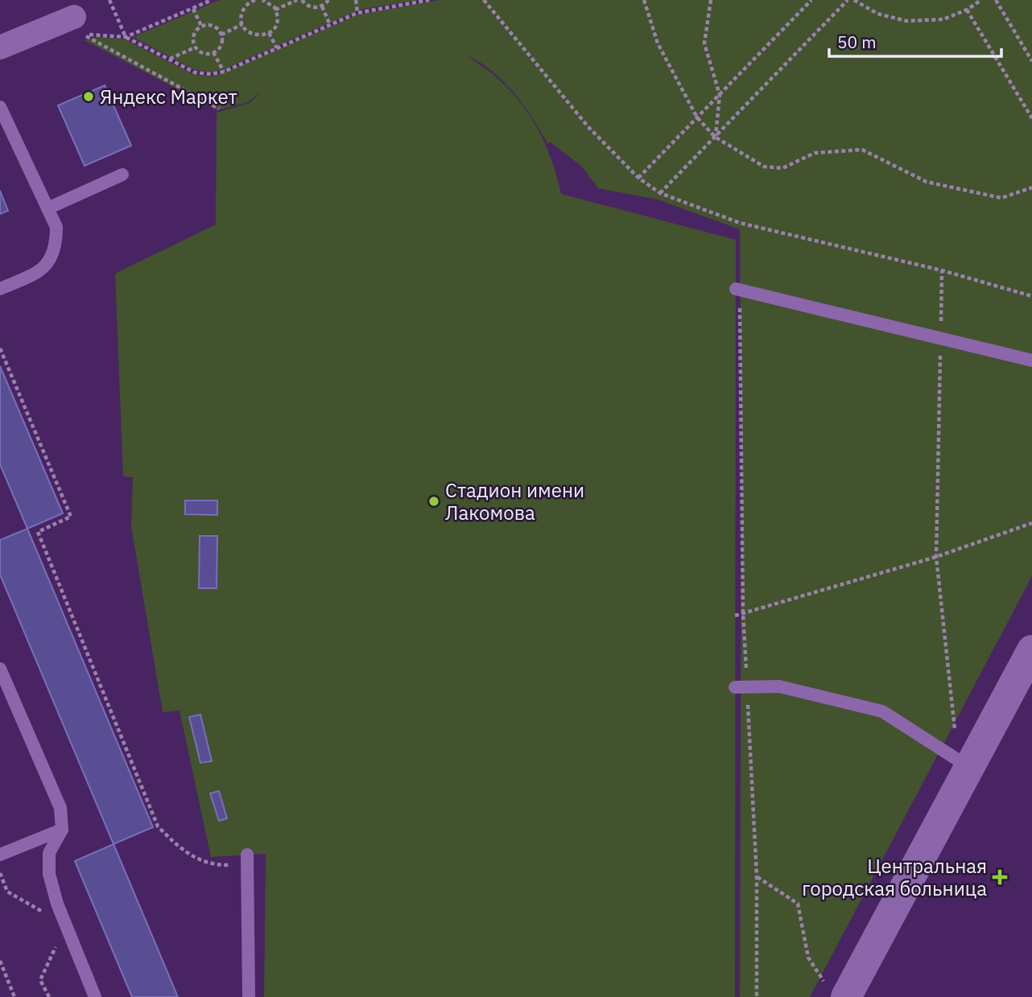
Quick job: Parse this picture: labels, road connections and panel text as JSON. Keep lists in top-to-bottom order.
{
  "places": {
    "other": ["Яндекс Маркет", "Стадион имени Лакомова"],
    "health": ["Центральная городская больница"]
  },
  "scale_bar": "50 m"
}
